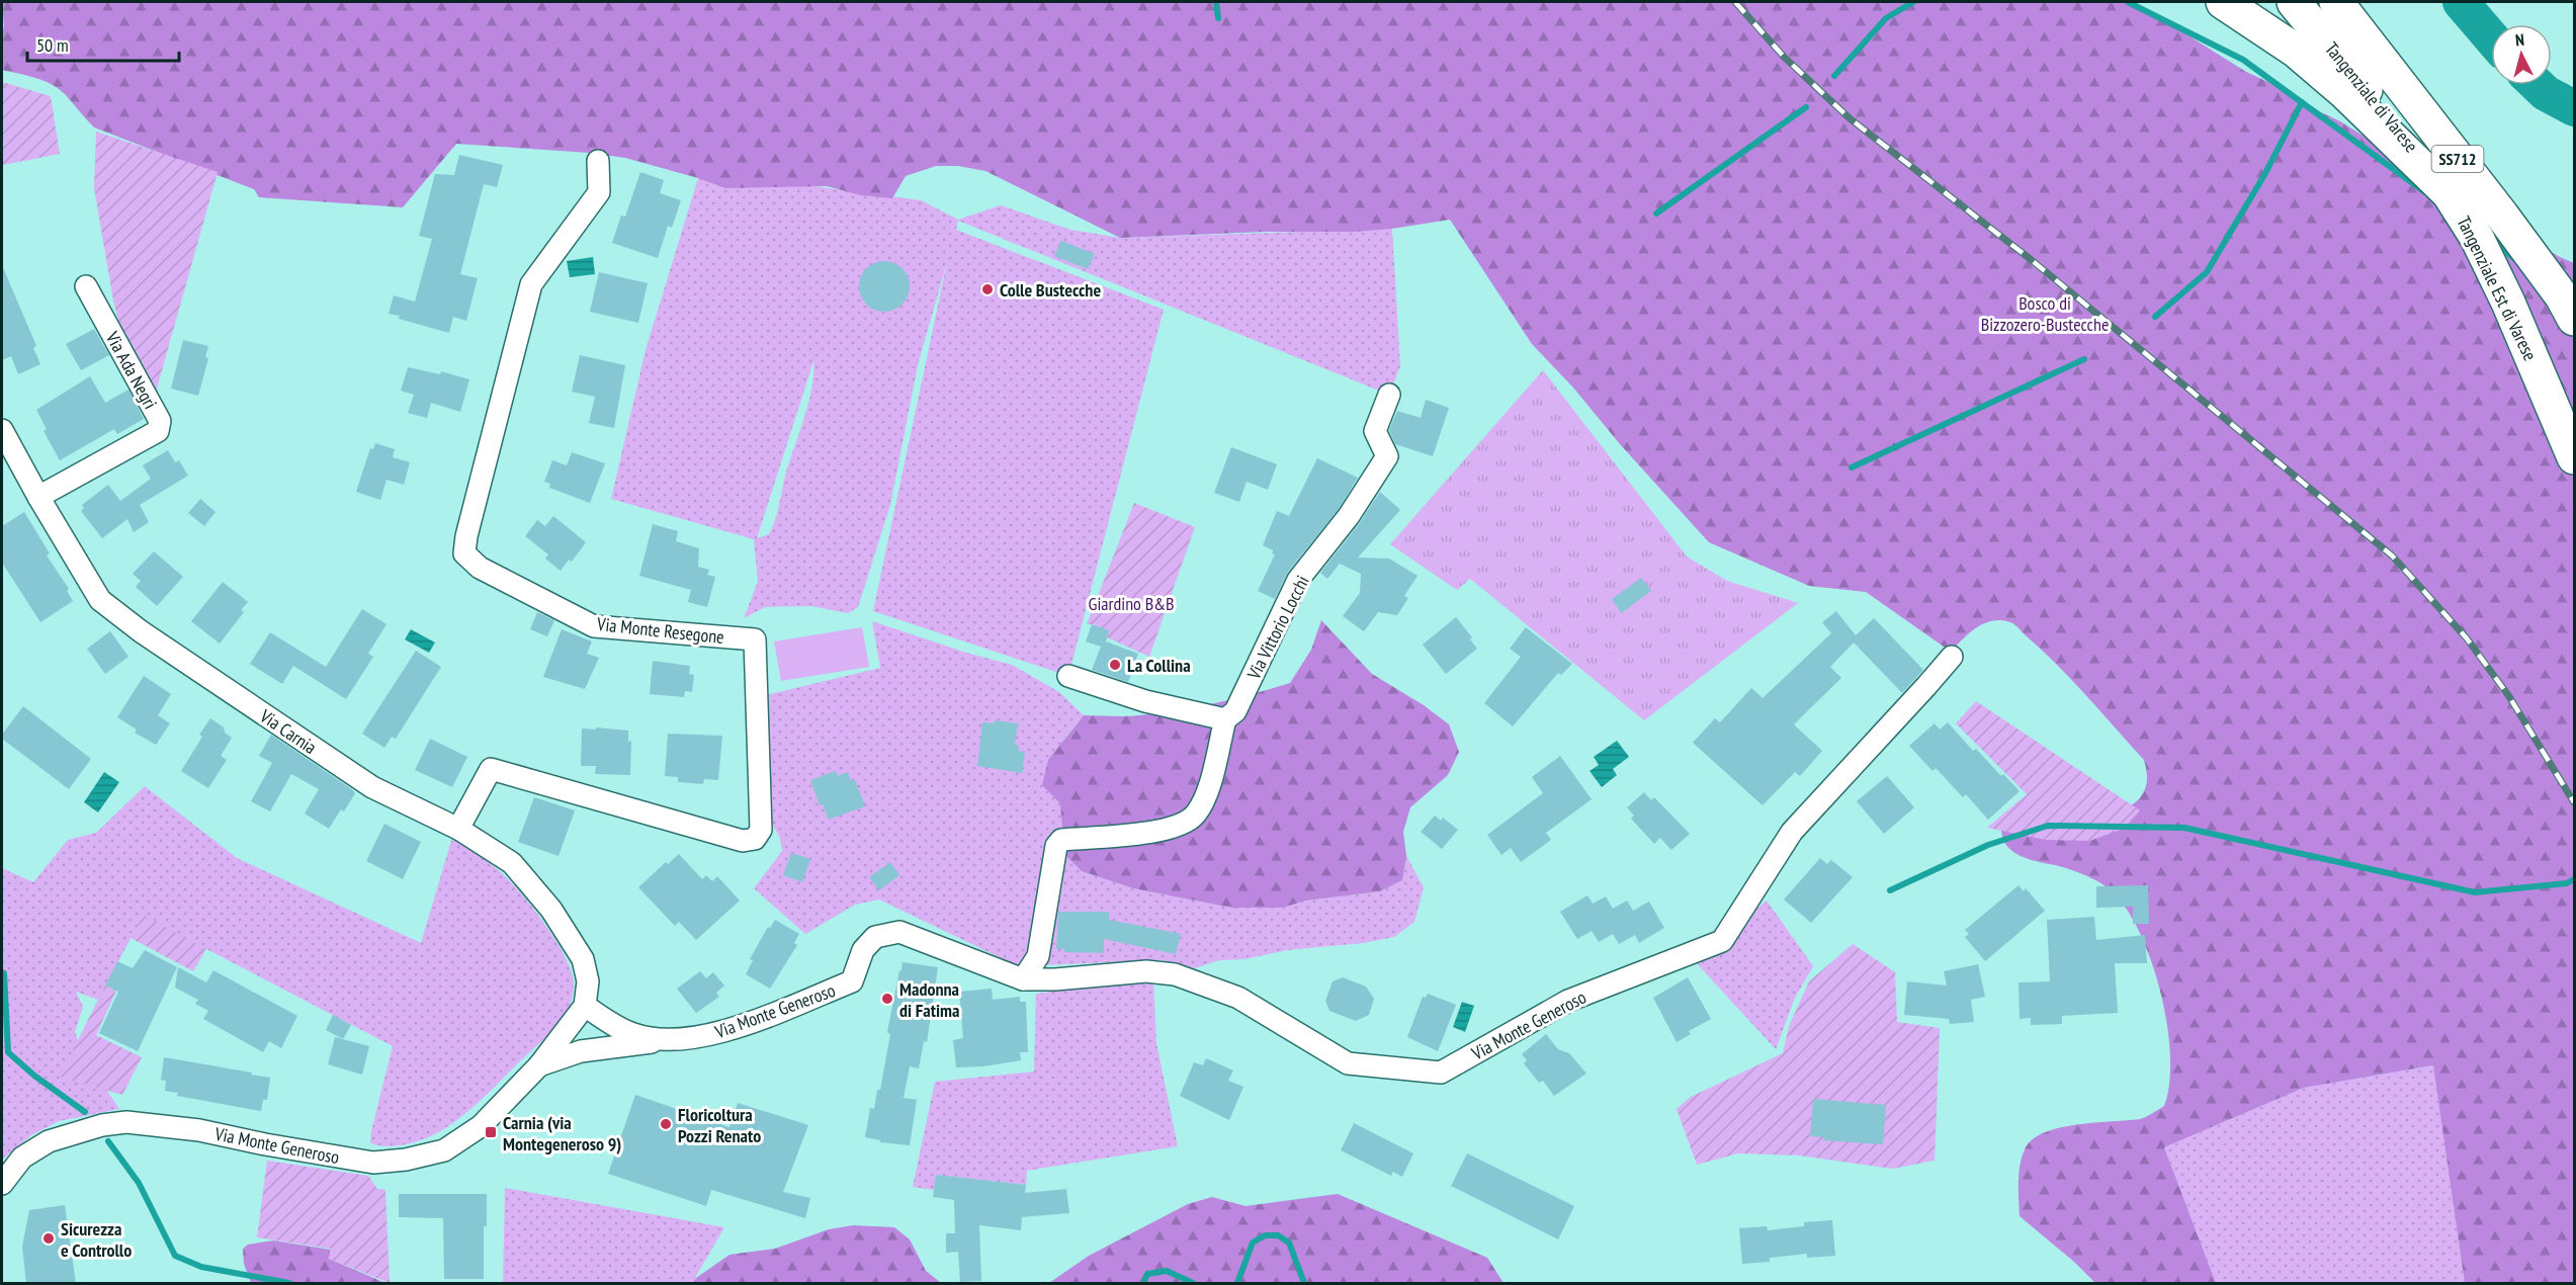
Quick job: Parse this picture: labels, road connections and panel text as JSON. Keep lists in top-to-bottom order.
{
  "streets": {
    "highway": ["Tangenziale di Varese", "SS712", "Tangenziale Est di Varese"],
    "street": [
      "Via Ada Negri",
      "Via Vittorio Locchi",
      "Via Monte Resegone",
      "Via Carnia",
      "Via Monte Generoso"
    ]
  },
  "crossings": [
    ["Tangenziale di Varese", "Tangenziale Est di Varese"],
    ["Via Ada Negri", "Via Carnia"],
    ["Via Monte Resegone", "Via Carnia"],
    ["Via Carnia", "Via Monte Generoso"]
  ],
  "parks": ["Bosco di Bizzozero-Bustecche", "Giardino B&B"],
  "places": {
    "other": [
      "Colle Bustecche",
      "La Collina",
      "Madonna di Fatima",
      "Floricoltura Pozzi Renato",
      "Sicurezza e Controllo"
    ],
    "transit": ["Carnia (via Montegeneroso 9)"]
  },
  "scale_bar": "50 m",
  "north": "top"
}
